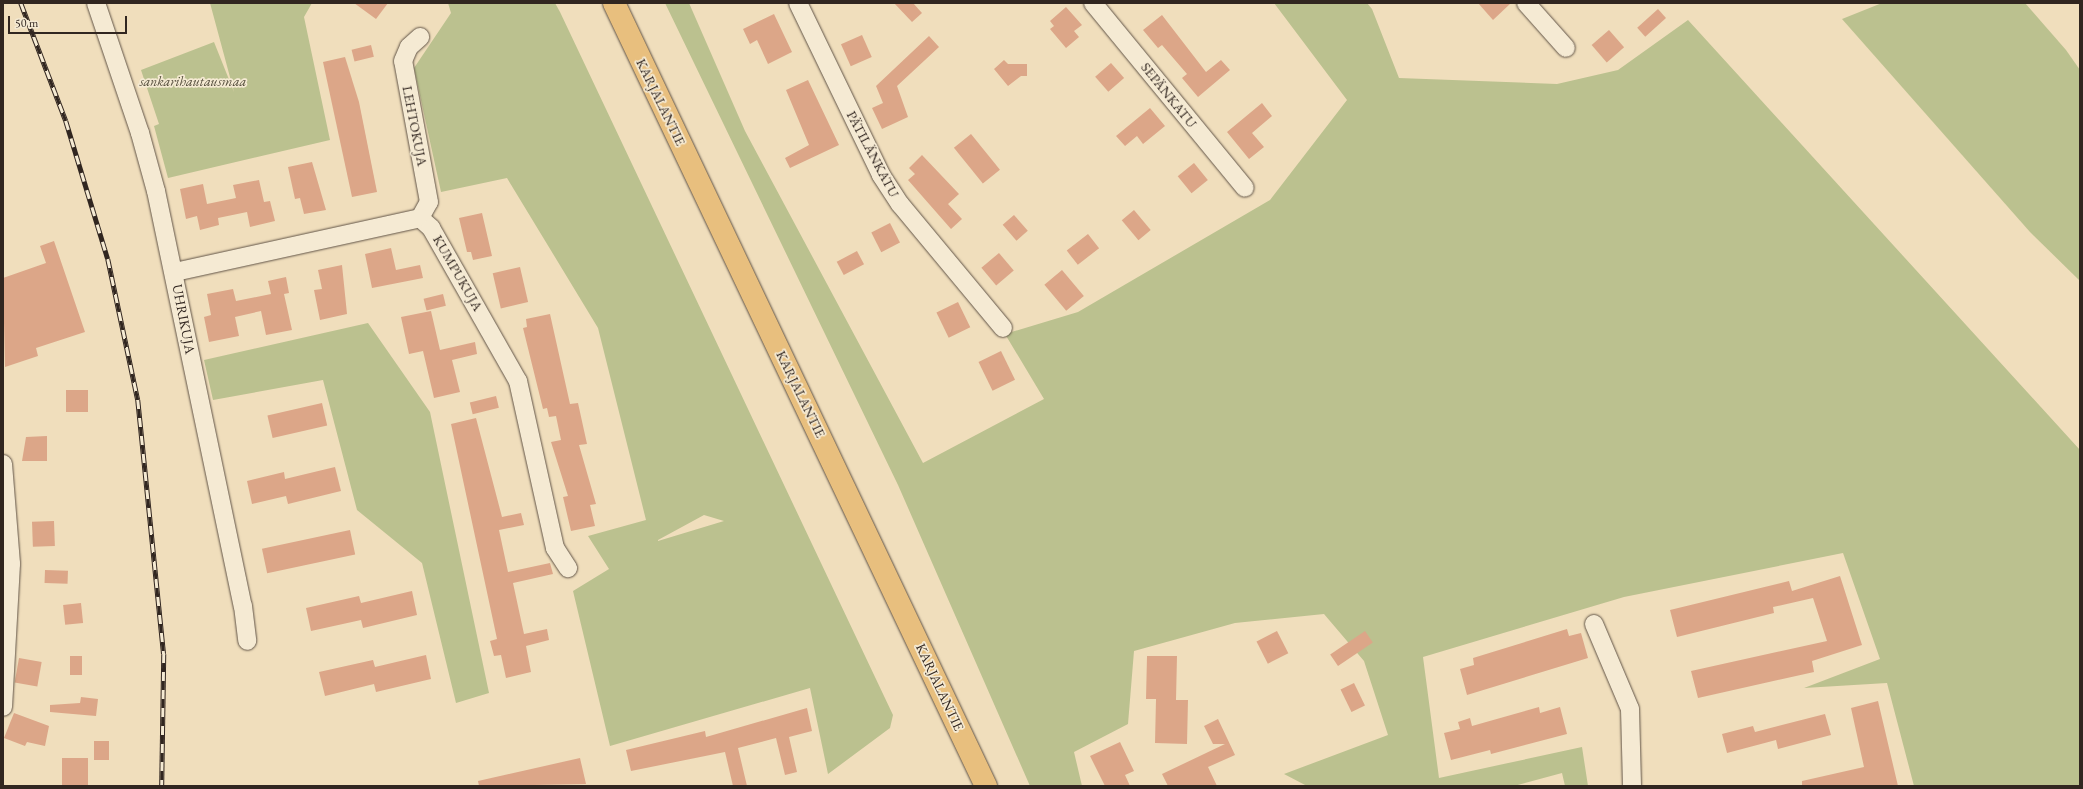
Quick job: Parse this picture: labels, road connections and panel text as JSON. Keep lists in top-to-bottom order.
{
  "streets": {
    "main road": ["KARJALANTIE"],
    "street": [
      "SEPÄNKATU",
      "LEHTOKUJA",
      "PÄTILÄNKATU",
      "KUMPUKUJA",
      "UHRIKUJA"
    ]
  },
  "crossings": [
    ["LEHTOKUJA", "KUMPUKUJA"]
  ],
  "parks": ["sankarihautausmaa"],
  "scale_bar": "50 m"
}
